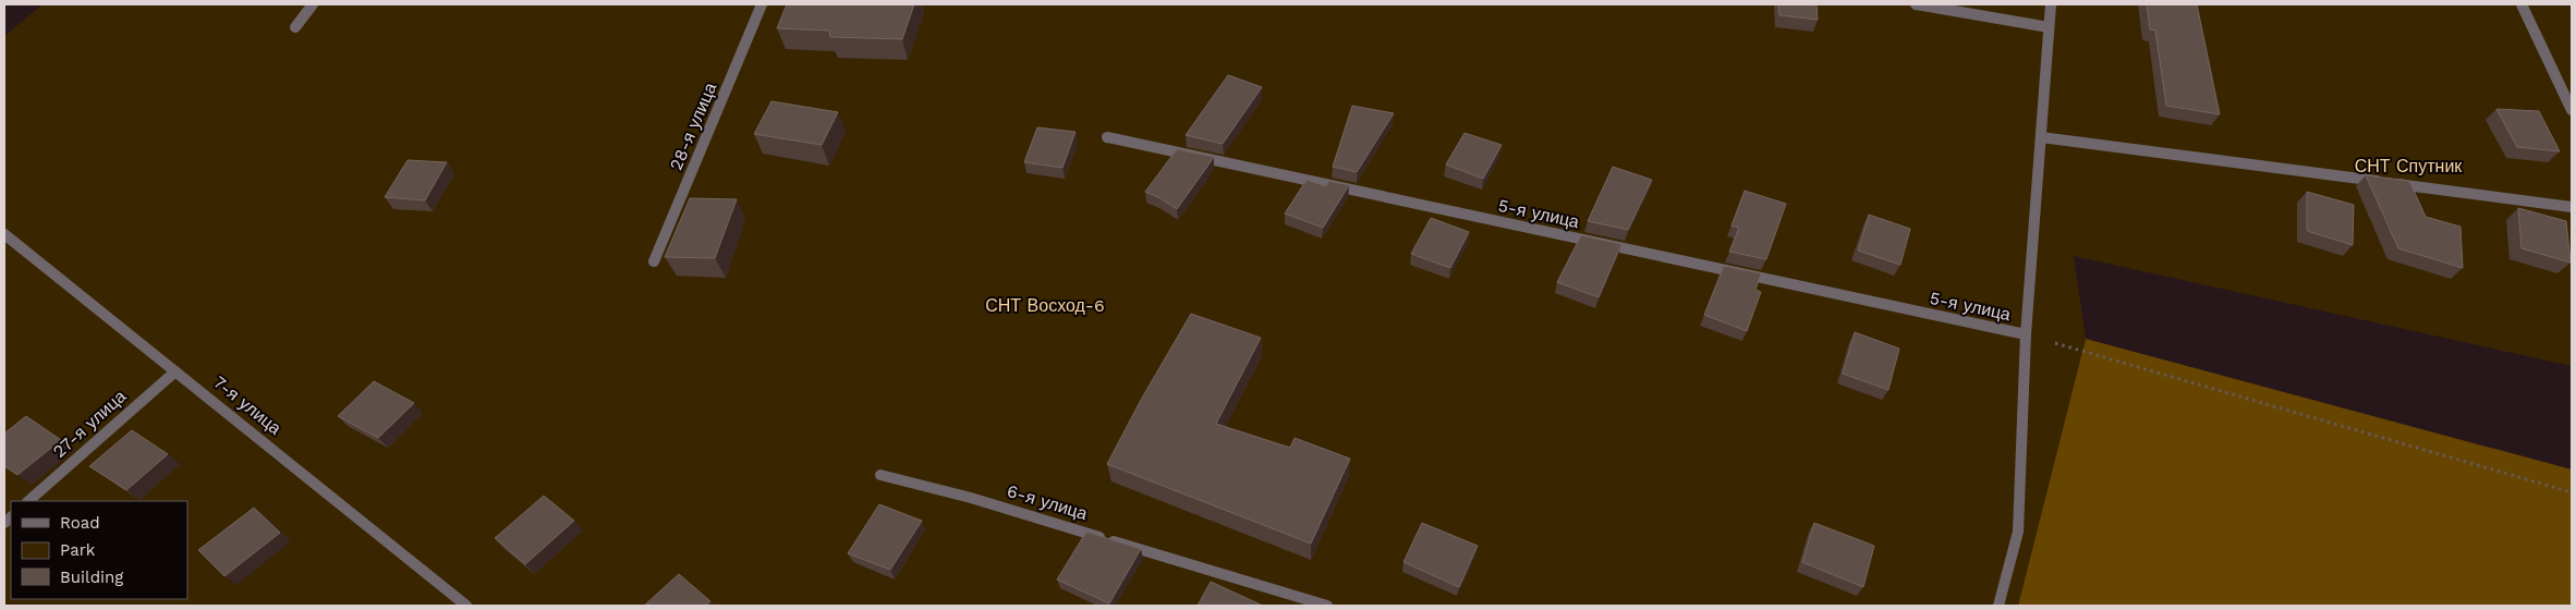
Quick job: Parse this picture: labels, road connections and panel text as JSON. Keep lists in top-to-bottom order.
{
  "streets": {
    "street": [
      "28-я улица",
      "5-я улица",
      "7-я улица",
      "27-я улица",
      "6-я улица"
    ]
  },
  "crossings": [
    ["7-я улица", "27-я улица"]
  ],
  "parks": ["СНТ Спутник", "СНТ Восход-6"],
  "legend": ["Road", "Park", "Building"]
}
